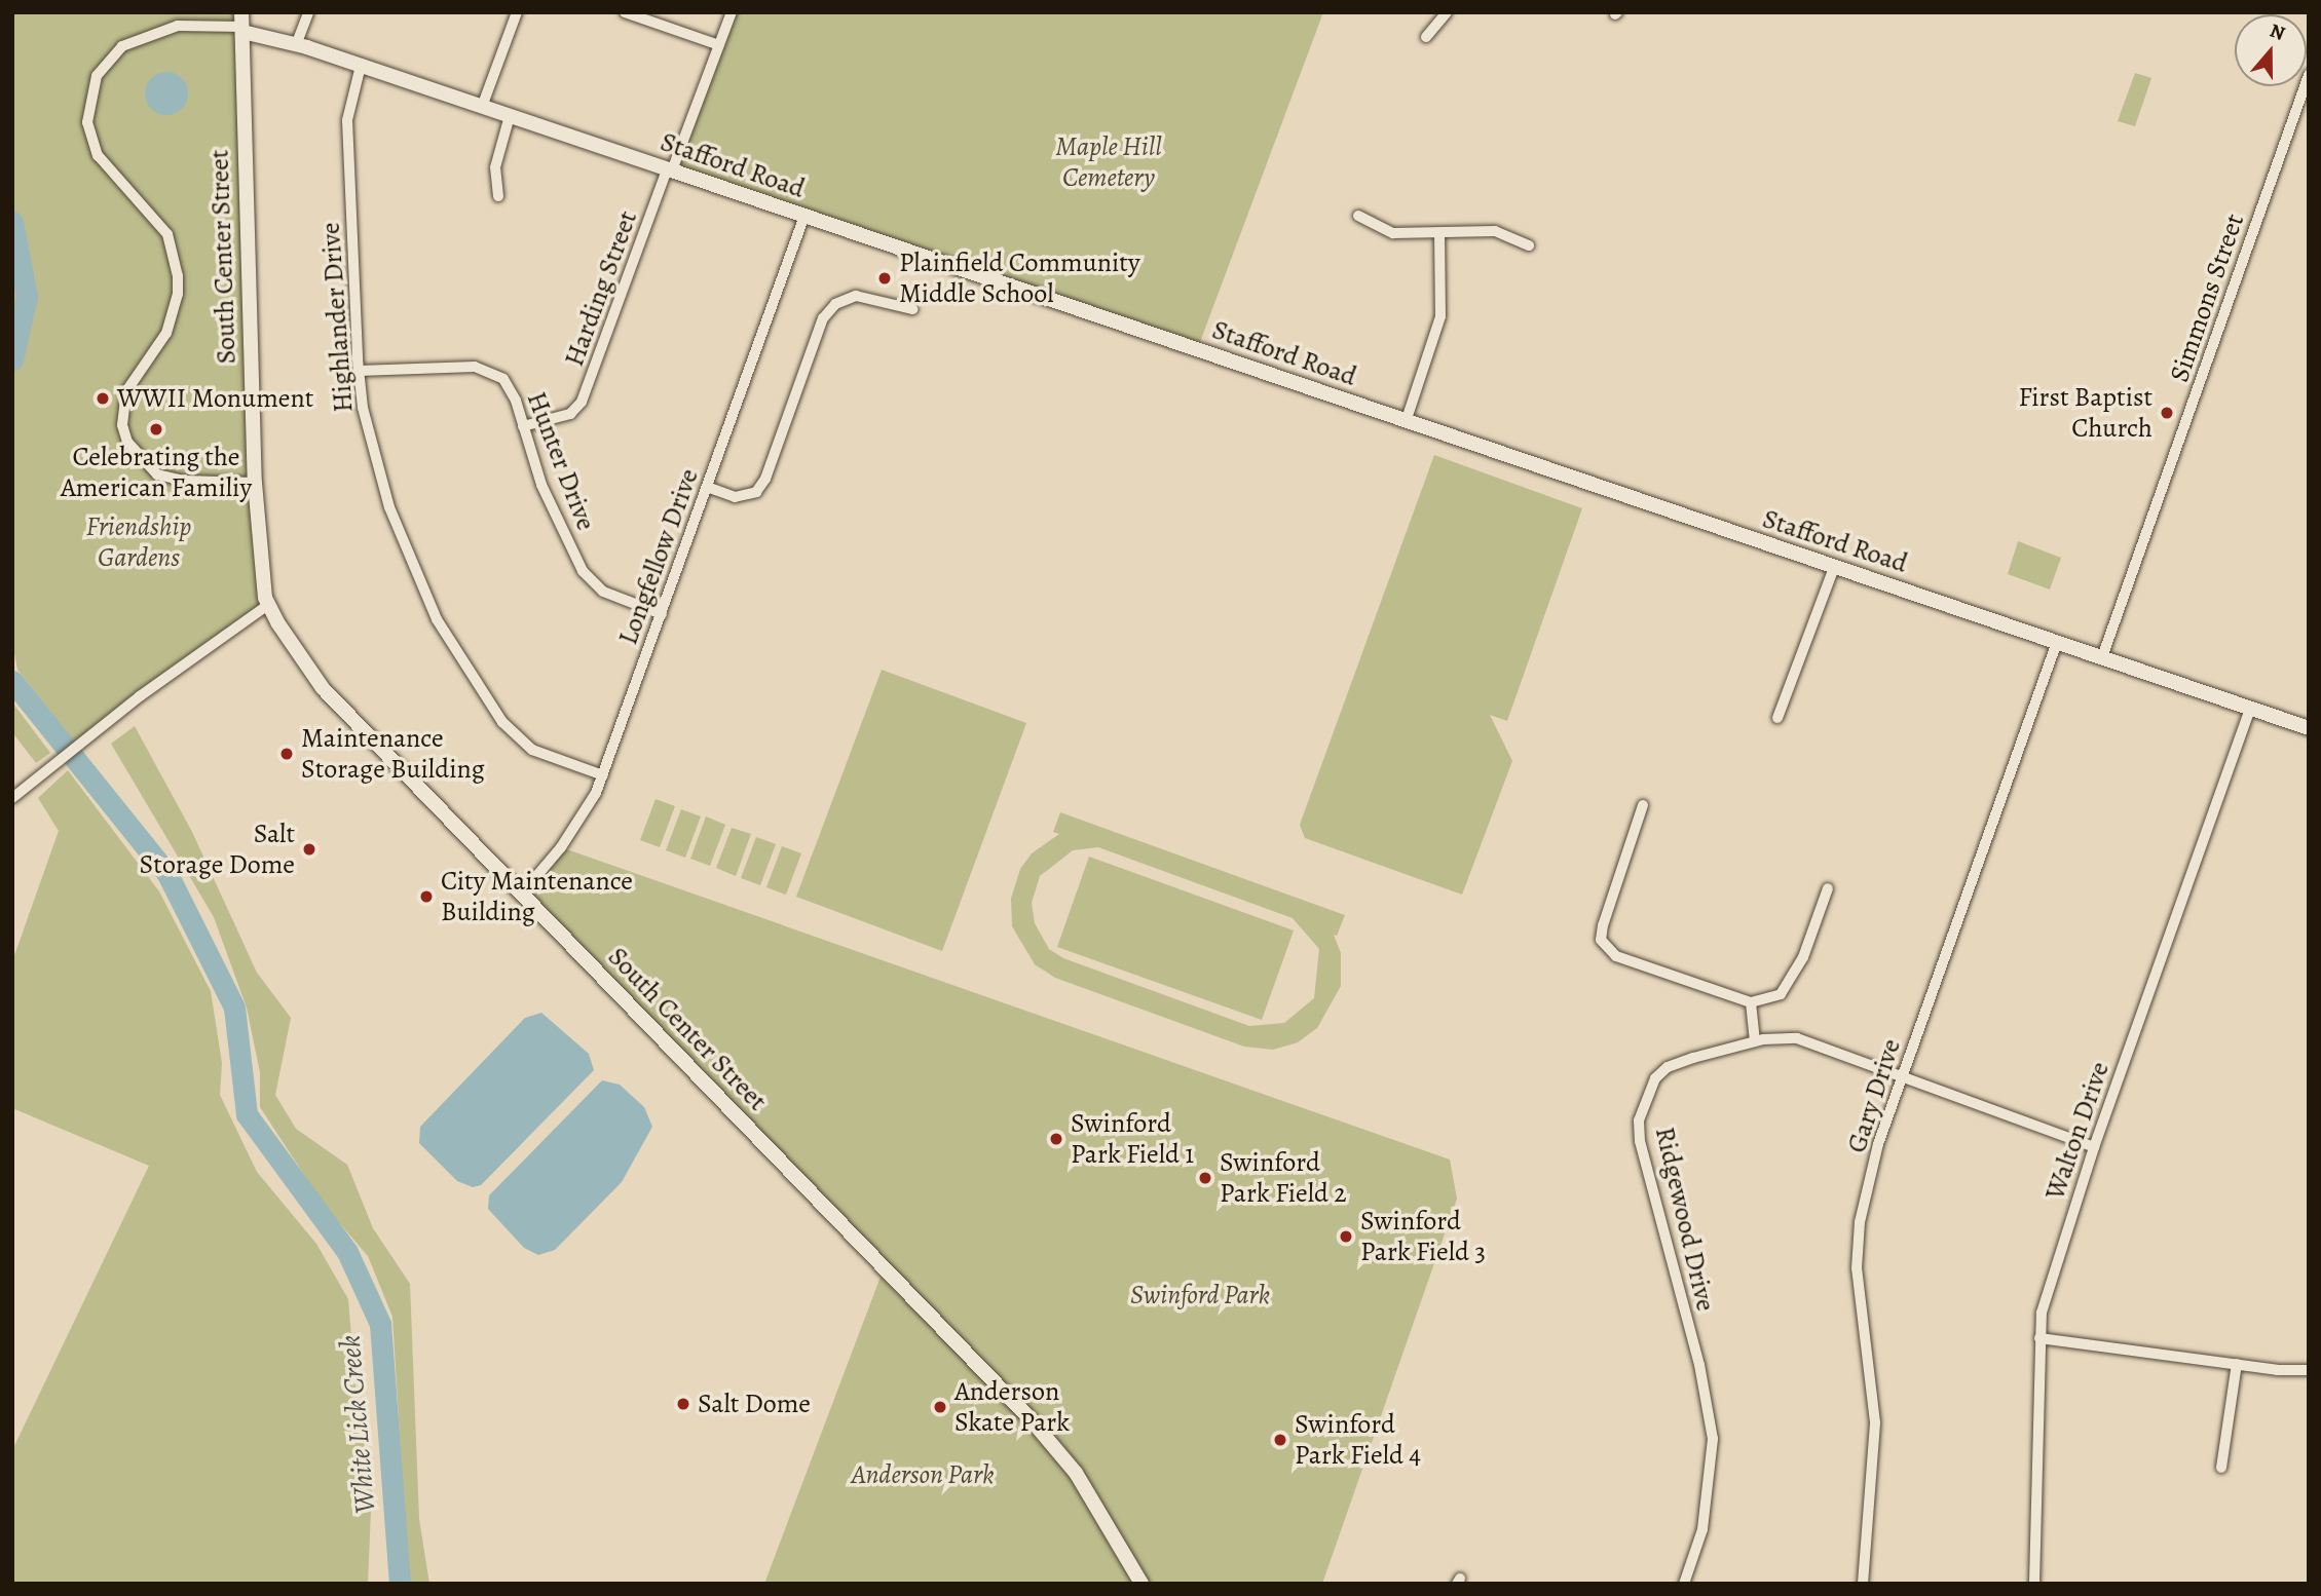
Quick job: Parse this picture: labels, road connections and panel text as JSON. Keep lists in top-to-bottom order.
{
  "streets": {
    "street": [
      "Stafford Road",
      "South Center Street",
      "Harding Street",
      "Simmons Street",
      "Highlander Drive",
      "Hunter Drive",
      "Longfellow Drive",
      "Gary Drive",
      "Walton Drive",
      "Ridgewood Drive"
    ]
  },
  "crossings": [
    ["Stafford Road", "South Center Street"],
    ["Stafford Road", "Harding Street"],
    ["Stafford Road", "Simmons Street"],
    ["Stafford Road", "Highlander Drive"],
    ["Stafford Road", "Longfellow Drive"],
    ["Stafford Road", "Gary Drive"],
    ["Stafford Road", "Walton Drive"],
    ["South Center Street", "Longfellow Drive"],
    ["Harding Street", "Hunter Drive"],
    ["Highlander Drive", "Hunter Drive"],
    ["Highlander Drive", "Longfellow Drive"],
    ["Hunter Drive", "Longfellow Drive"],
    ["Gary Drive", "Ridgewood Drive"],
    ["Walton Drive", "Ridgewood Drive"]
  ],
  "water": ["White Lick Creek"],
  "parks": [
    "Maple Hill Cemetery",
    "Friendship Gardens",
    "Swinford Park",
    "Anderson Park"
  ],
  "places": [
    "Plainfield Community Middle School",
    "WWII Monument",
    "First Baptist Church",
    "Celebrating the American Familiy",
    "Maintenance Storage Building",
    "Salt Storage Dome",
    "City Maintenance Building",
    "Swinford Park Field 1",
    "Swinford Park Field 2",
    "Swinford Park Field 3",
    "Salt Dome",
    "Anderson Skate Park",
    "Swinford Park Field 4"
  ],
  "north": "top"
}
